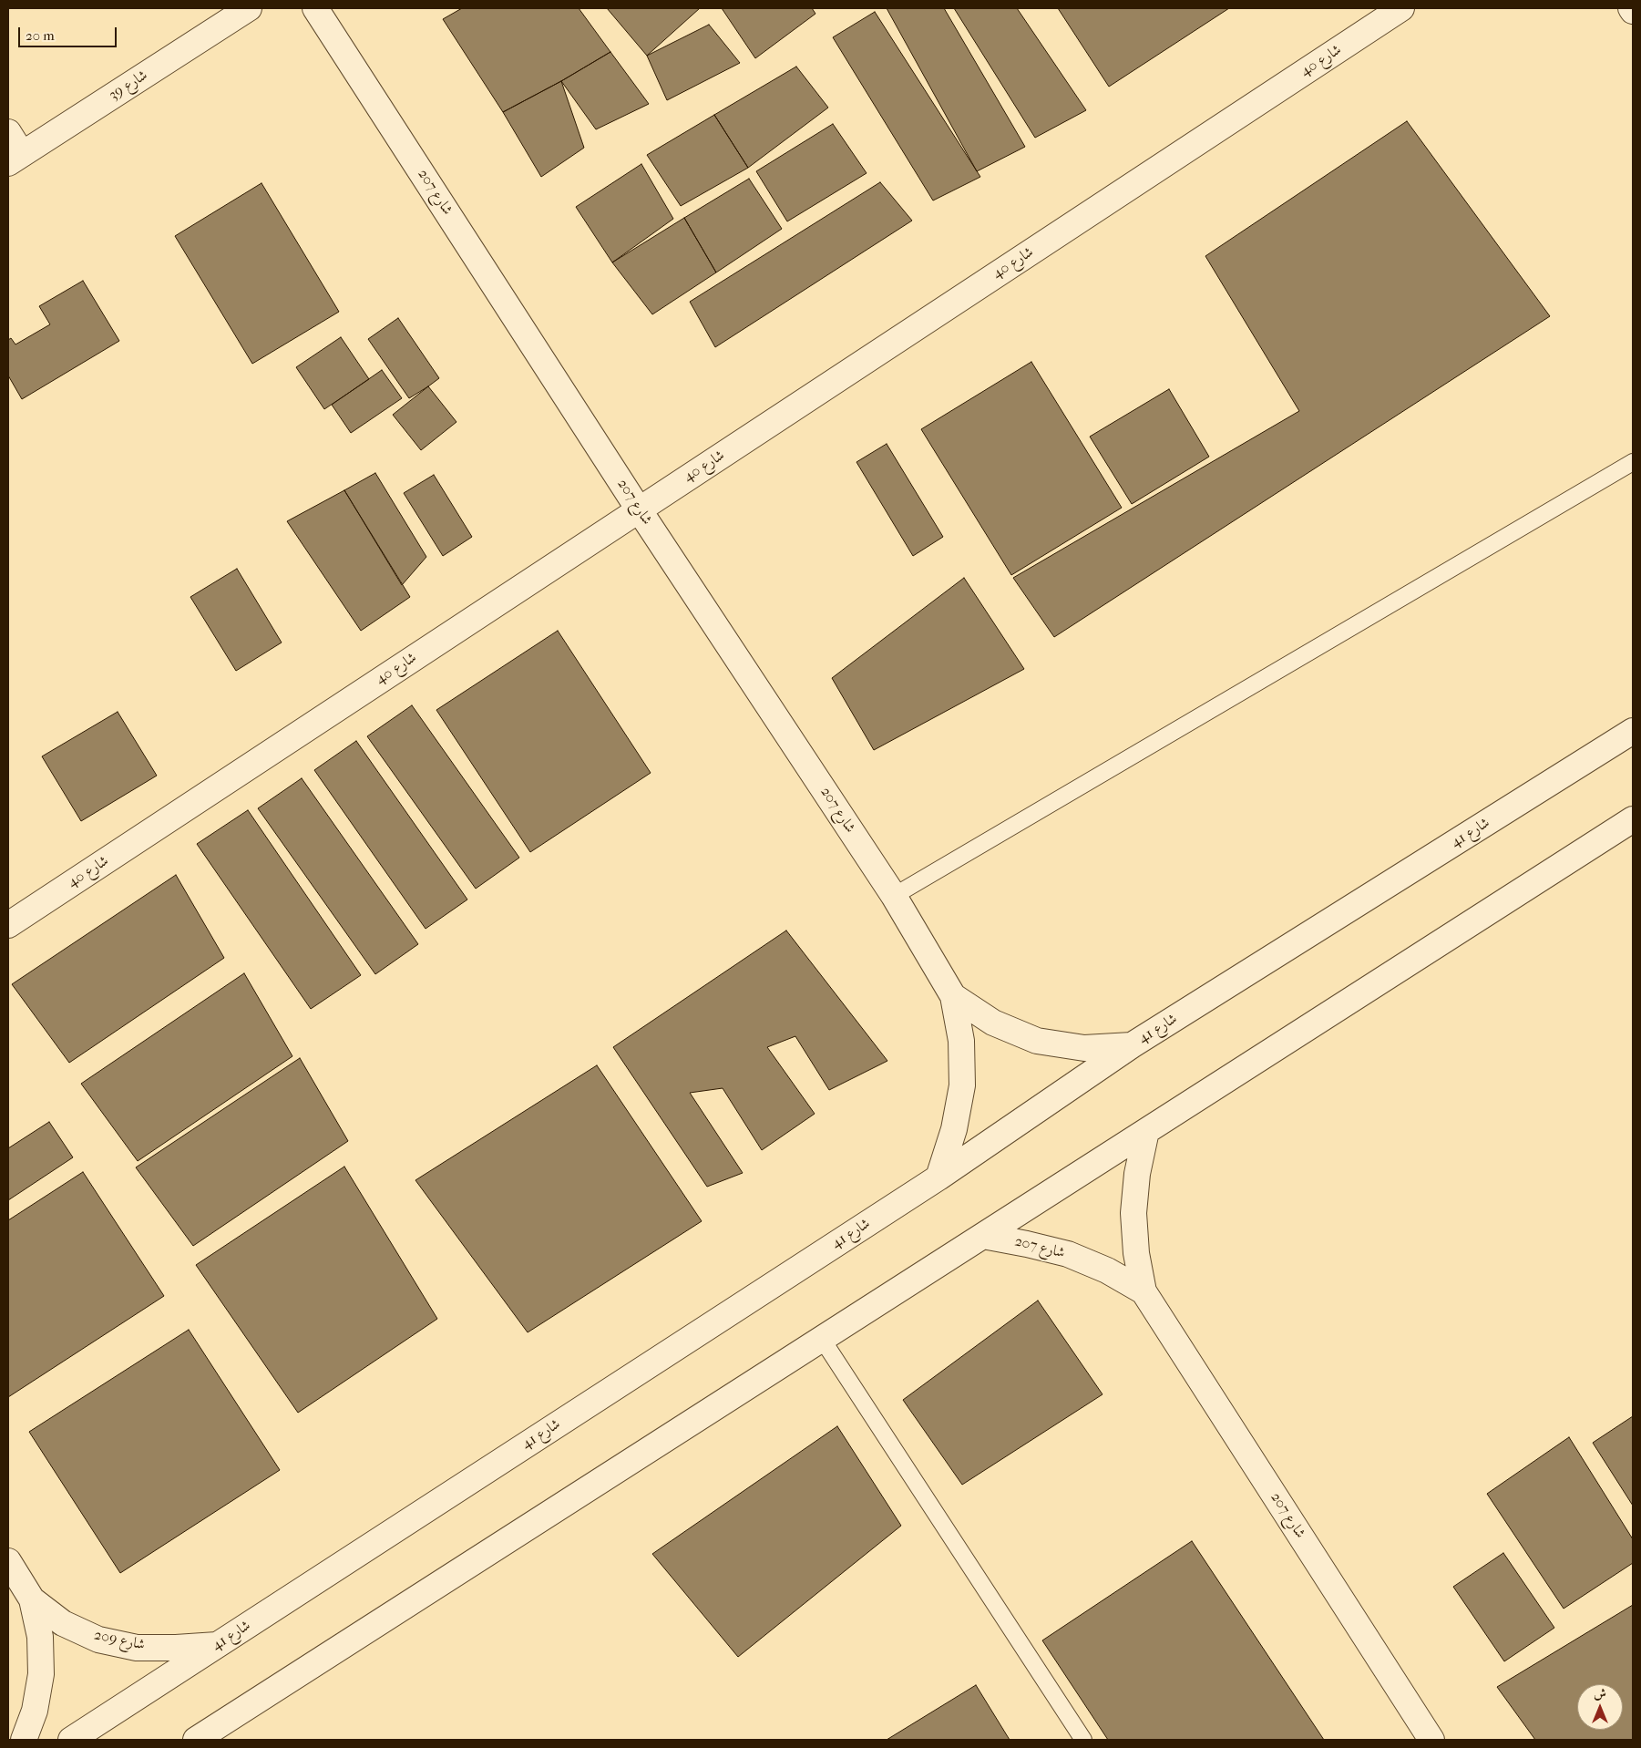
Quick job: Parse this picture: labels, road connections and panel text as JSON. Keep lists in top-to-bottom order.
{
  "streets": {
    "street": [
      "شارع 40",
      "شارع 39",
      "شارع 207",
      "شارع 41",
      "شارع 209"
    ]
  },
  "crossings": [
    ["شارع 40", "شارع 207"],
    ["شارع 207", "شارع 41"],
    ["شارع 41", "شارع 209"]
  ],
  "scale_bar": "20 m",
  "north": "top"
}
